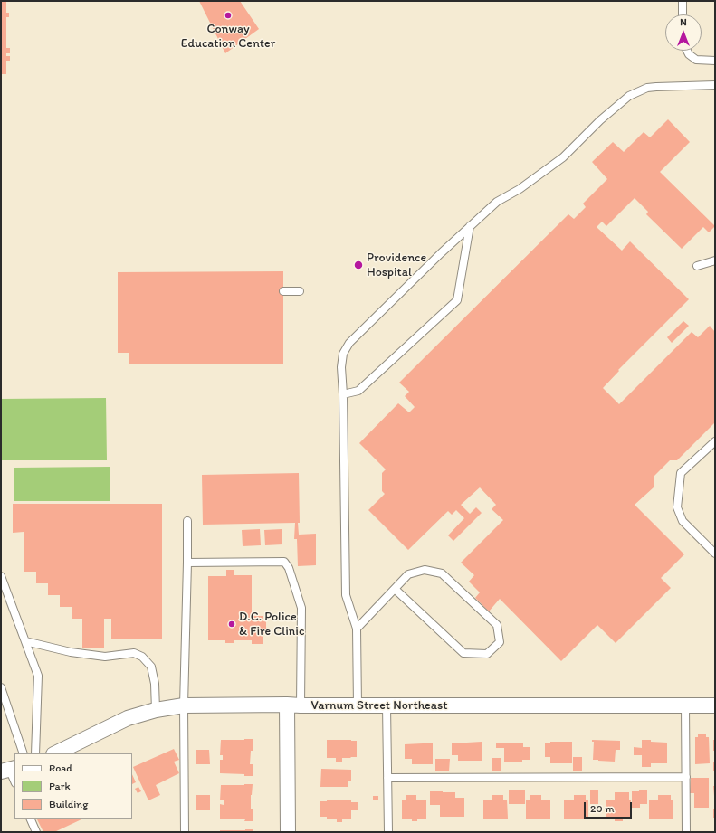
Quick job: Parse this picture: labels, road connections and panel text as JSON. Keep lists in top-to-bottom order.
{
  "streets": {
    "street": ["Varnum Street Northeast"]
  },
  "places": ["Conway Education Center", "Providence Hospital", "D.C. Police & Fire Clinic"],
  "legend": ["Road", "Park", "Building"],
  "scale_bar": "20 m",
  "north": "top"
}
